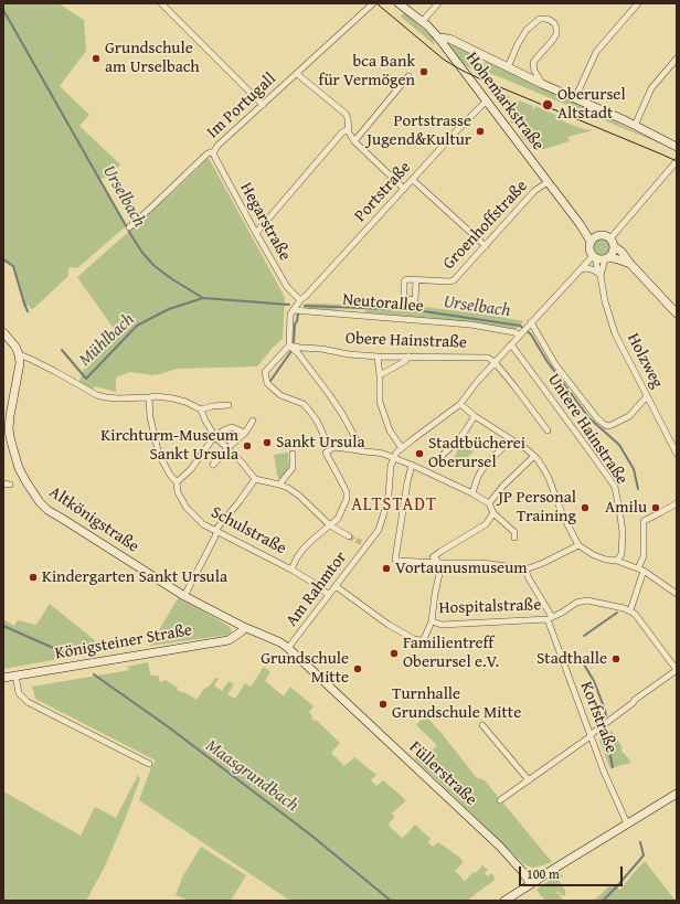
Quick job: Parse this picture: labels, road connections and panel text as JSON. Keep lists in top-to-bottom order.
{
  "streets": {
    "street": [
      "Hohemarkstraße",
      "Im Portugall",
      "Portstraße",
      "Hegarstraße",
      "Groenhoffstraße",
      "Neutorallee",
      "Obere Hainstraße",
      "Holzweg",
      "Untere Hainstraße",
      "Altkönigstraße",
      "Schulstraße",
      "Am Rahmtor",
      "Hospitalstraße",
      "Königsteiner Straße",
      "Korfstraße",
      "Füllerstraße"
    ]
  },
  "crossings": [
    ["Hohemarkstraße", "Portstraße"],
    ["Hohemarkstraße", "Groenhoffstraße"],
    ["Hohemarkstraße", "Holzweg"],
    ["Im Portugall", "Hegarstraße"],
    ["Portstraße", "Hegarstraße"],
    ["Portstraße", "Neutorallee"],
    ["Altkönigstraße", "Königsteiner Straße"],
    ["Altkönigstraße", "Füllerstraße"],
    ["Schulstraße", "Am Rahmtor"],
    ["Am Rahmtor", "Füllerstraße"],
    ["Hospitalstraße", "Korfstraße"],
    ["Königsteiner Straße", "Füllerstraße"]
  ],
  "districts": ["ALTSTADT"],
  "water": ["Urselbach", "Mühlbach", "Maasgrundbach"],
  "places": [
    "Grundschule am Urselbach",
    "bca Bank für Vermögen",
    "Oberursel Altstadt",
    "Portstrasse Jugend&Kultur",
    "Sankt Ursula",
    "Kirchturm-Museum Sankt Ursula",
    "Stadtbücherei Oberursel",
    "JP Personal Training",
    "Amilu",
    "Vortaunusmuseum",
    "Kindergarten Sankt Ursula",
    "Familientreff Oberursel e.V.",
    "Stadthalle",
    "Grundschule Mitte",
    "Turnhalle Grundschule Mitte"
  ],
  "scale_bar": "100 m"
}
